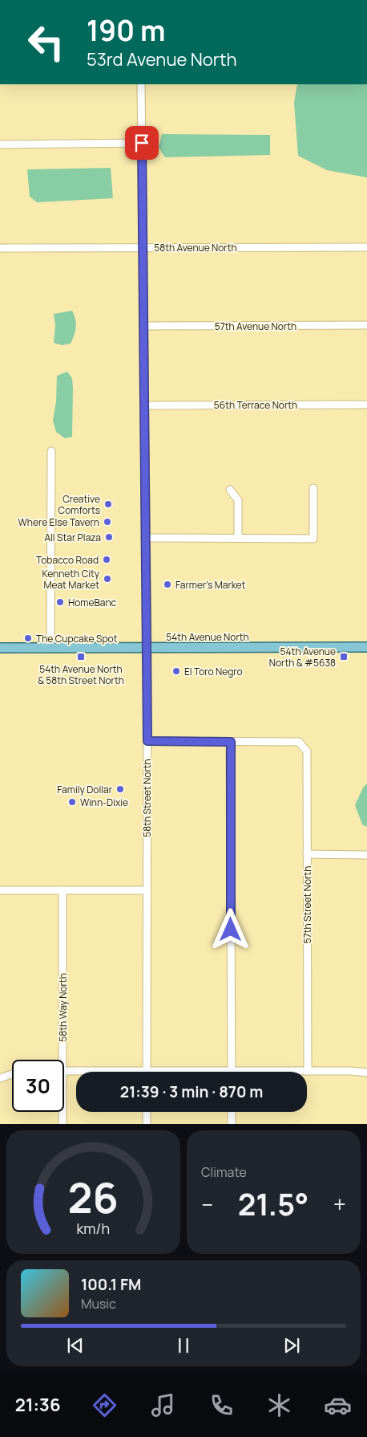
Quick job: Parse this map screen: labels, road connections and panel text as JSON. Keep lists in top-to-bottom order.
{
  "streets": {
    "main road": ["54th Avenue North"],
    "street": [
      "58th Avenue North",
      "57th Avenue North",
      "56th Terrace North",
      "58th Street North",
      "57th Street North",
      "58th Way North"
    ]
  },
  "crossings": [
    ["58th Avenue North", "58th Street North"],
    ["57th Avenue North", "58th Street North"],
    ["56th Terrace North", "58th Street North"],
    ["54th Avenue North", "58th Street North"]
  ],
  "places": {
    "other": [
      "Creative Comforts",
      "Where Else Tavern",
      "All Star Plaza",
      "Tobacco Road",
      "Kenneth City Meat Market",
      "Farmer's Market",
      "HomeBanc",
      "The Cupcake Spot",
      "El Toro Negro",
      "Family Dollar",
      "Winn-Dixie"
    ],
    "transit": ["54th Avenue North & 58th Street North", "54th Avenue North & #5638"]
  },
  "page": {
    "turn": ["190 m", "53rd Avenue North"],
    "limit": "30",
    "trip": "21:39 · 3 min · 870 m",
    "tile": "Climate",
    "heat": ["−", "21.5°", "+"],
    "song": ["100.1 FM", "Music"],
    "tabs": "21:36",
    "gauge": ["26", "km/h"]
  }
}
